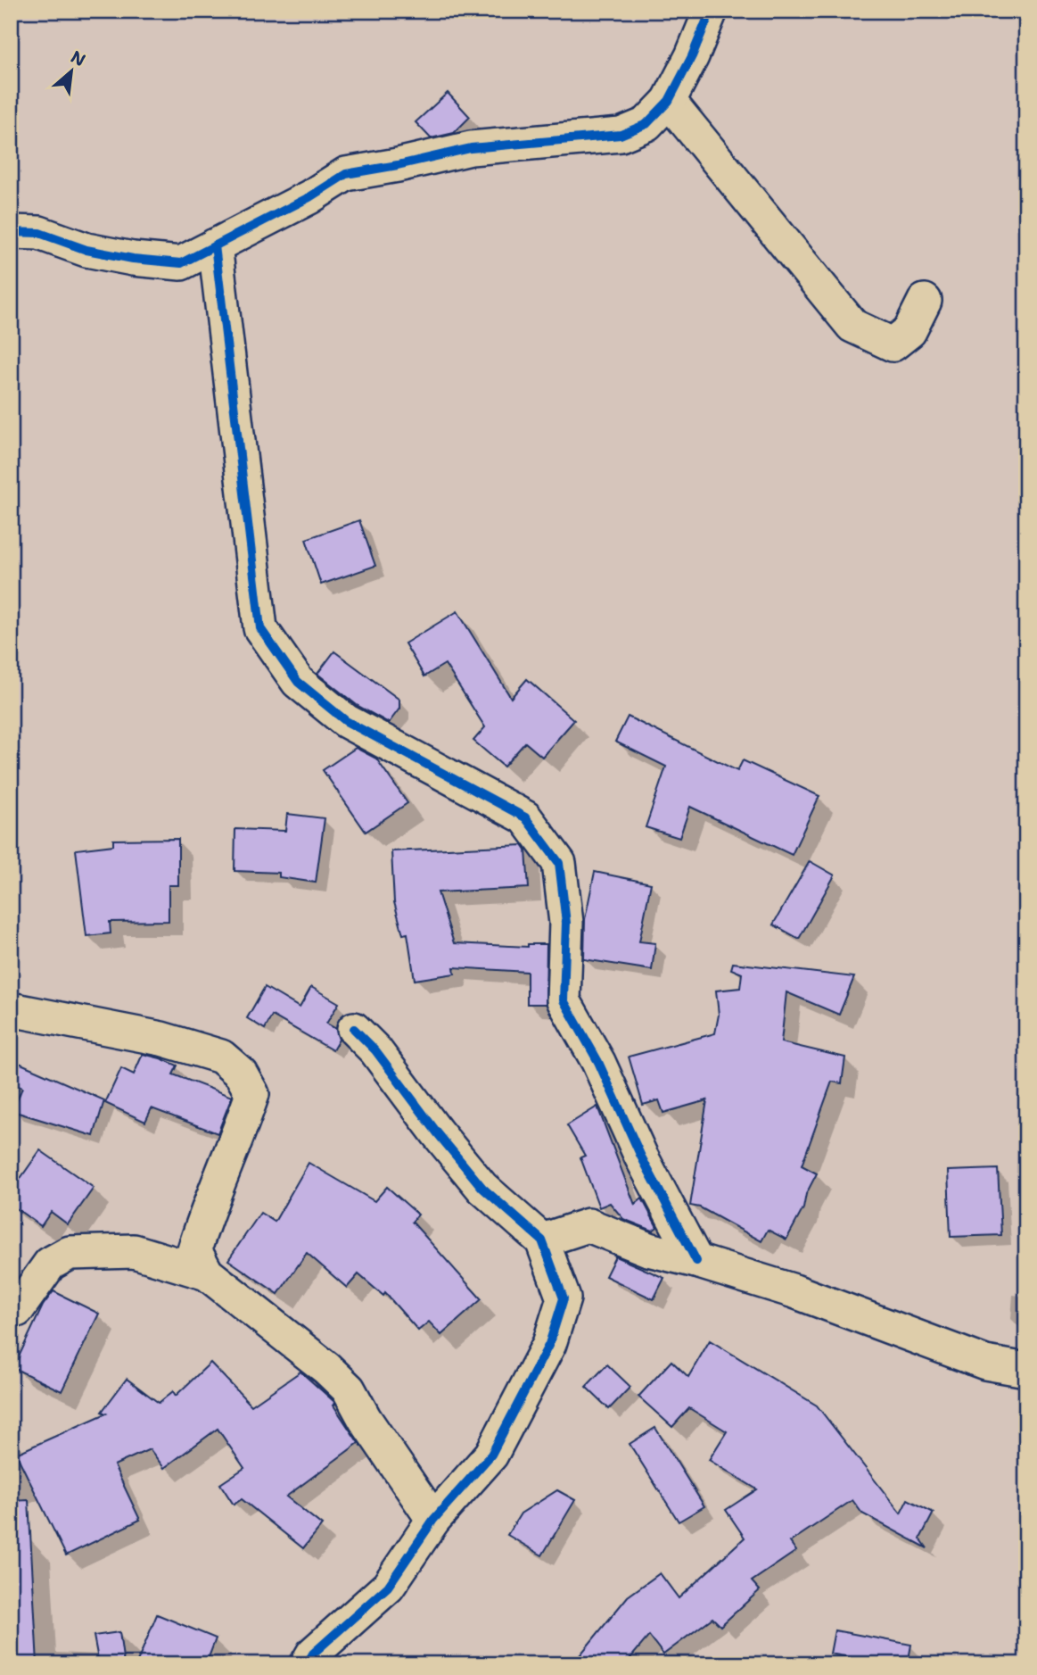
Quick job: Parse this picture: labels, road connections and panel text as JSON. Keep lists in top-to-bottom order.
{
  "north": "top right"
}
